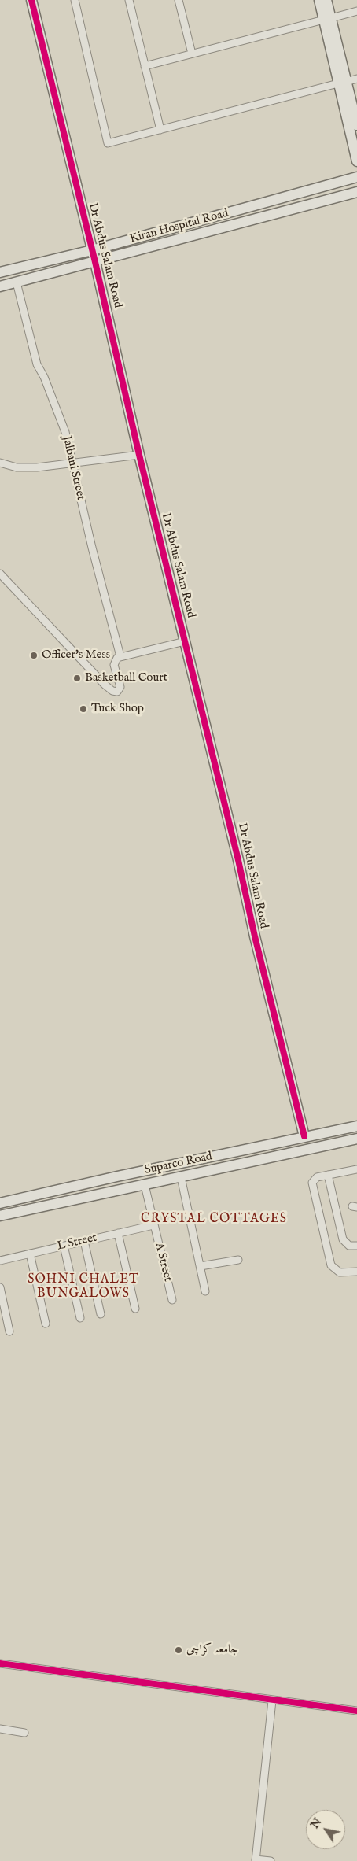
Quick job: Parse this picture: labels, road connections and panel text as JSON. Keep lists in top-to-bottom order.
{
  "streets": {
    "main road": ["Kiran Hospital Road", "Dr Abdus Salam Road", "Suparco Road"],
    "street": ["Jalbani Street", "L Street", "A Street"]
  },
  "crossings": [
    ["Kiran Hospital Road", "Dr Abdus Salam Road"],
    ["Kiran Hospital Road", "Jalbani Street"],
    ["Dr Abdus Salam Road", "Suparco Road"],
    ["Suparco Road", "A Street"],
    ["L Street", "A Street"]
  ],
  "districts": ["CRYSTAL COTTAGES", "SOHNI CHALET BUNGALOWS"],
  "places": [
    "Officer's Mess",
    "Basketball Court",
    "Tuck Shop",
    "جامعہ کراچی"
  ],
  "north": "top left"
}
